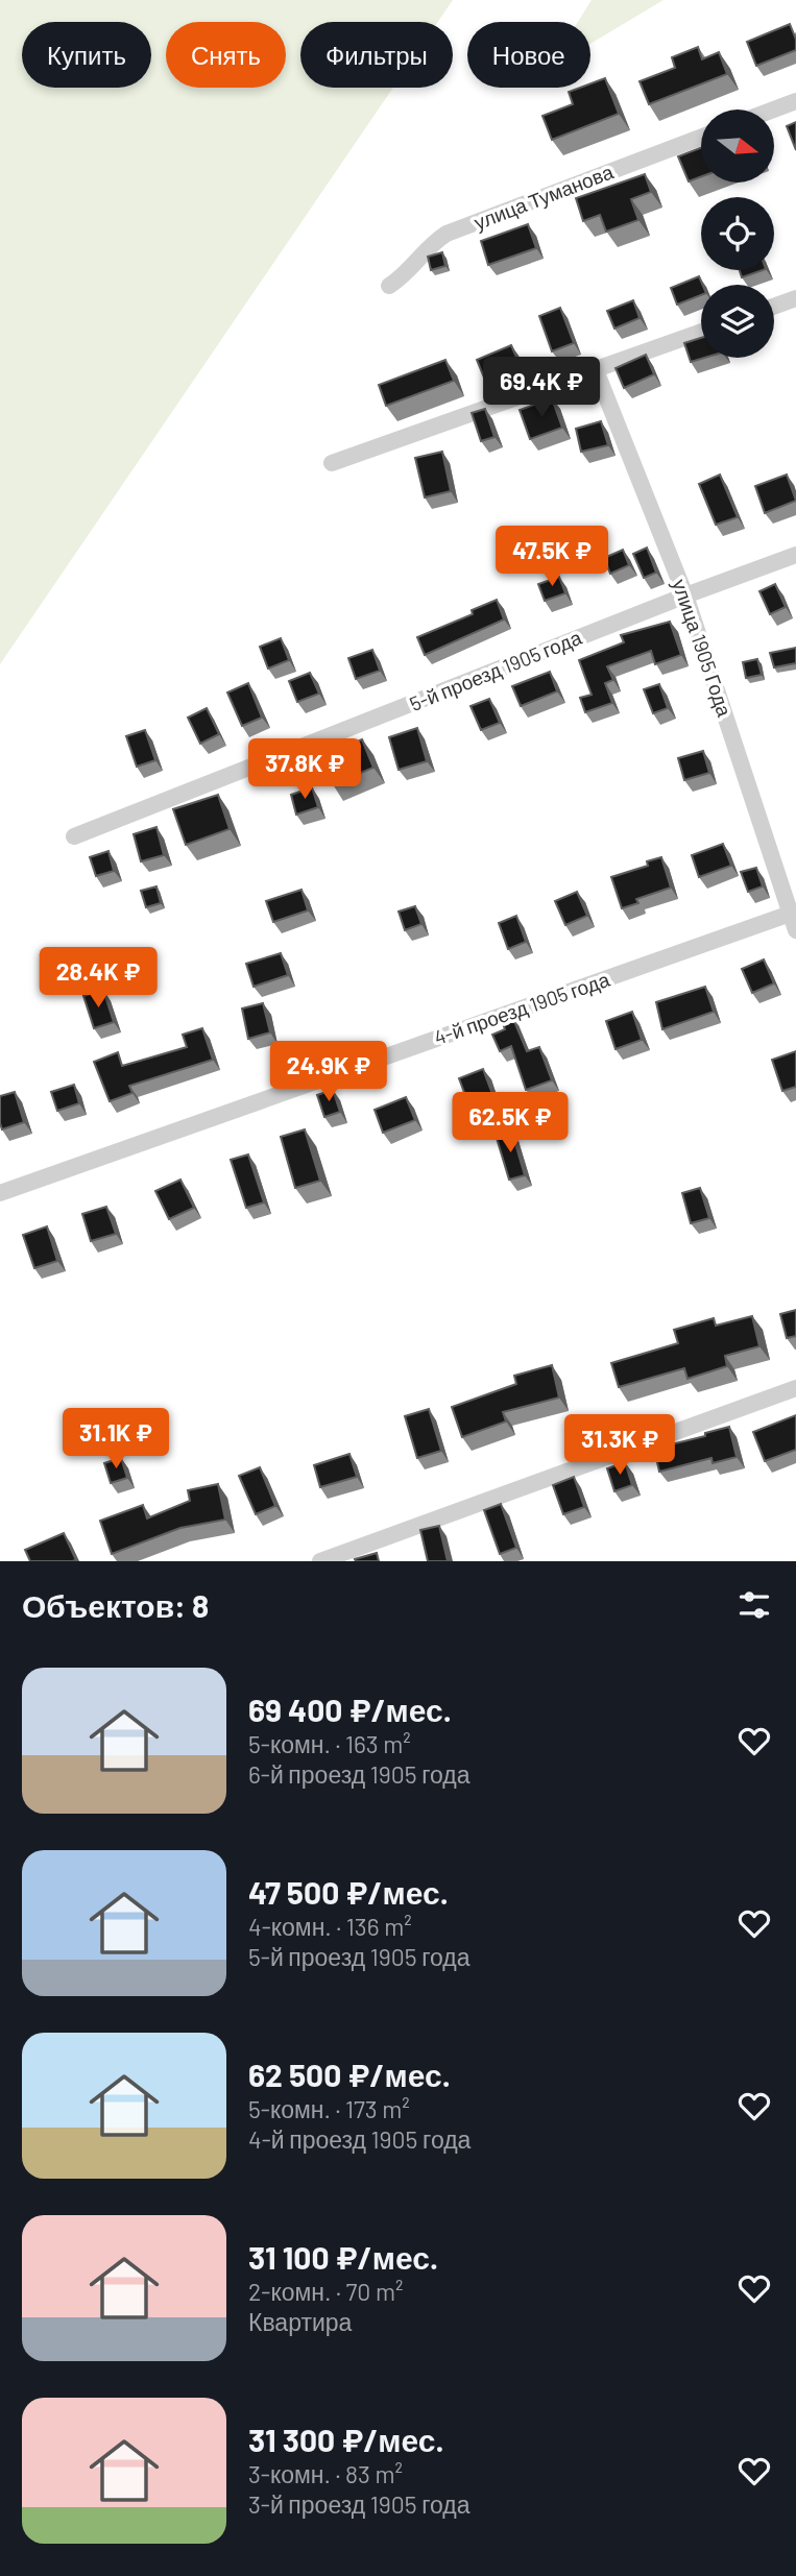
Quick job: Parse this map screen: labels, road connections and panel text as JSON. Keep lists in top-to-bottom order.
{
  "streets": {
    "street": [
      "улица Туманова",
      "улица 1905 Года",
      "5-й проезд 1905 года",
      "4-й проезд 1905 года"
    ]
  },
  "crossings": [
    ["улица 1905 Года", "5-й проезд 1905 года"],
    ["улица 1905 Года", "4-й проезд 1905 года"]
  ],
  "north": "right",
  "page": {
    "chip": [
      "Купить",
      "Снять",
      "Фильтры",
      "Новое"
    ],
    "price": [
      "69.4K ₽",
      "47.5K ₽",
      "37.8K ₽",
      "28.4K ₽",
      "24.9K ₽",
      "62.5K ₽",
      "31.1K ₽",
      "31.3K ₽"
    ],
    "heading": "Объектов: 8",
    "list": [
      {
        "name": "69 400 ₽/мес.",
        "note": "5-комн. · 163 m² · 6-й проезд 1905 года"
      },
      {
        "name": "47 500 ₽/мес.",
        "note": "4-комн. · 136 m² · 5-й проезд 1905 года"
      },
      {
        "name": "62 500 ₽/мес.",
        "note": "5-комн. · 173 m² · 4-й проезд 1905 года"
      },
      {
        "name": "31 100 ₽/мес.",
        "note": "2-комн. · 70 m² · Квартира"
      },
      {
        "name": "31 300 ₽/мес.",
        "note": "3-комн. · 83 m² · 3-й проезд 1905 года"
      }
    ]
  }
}
